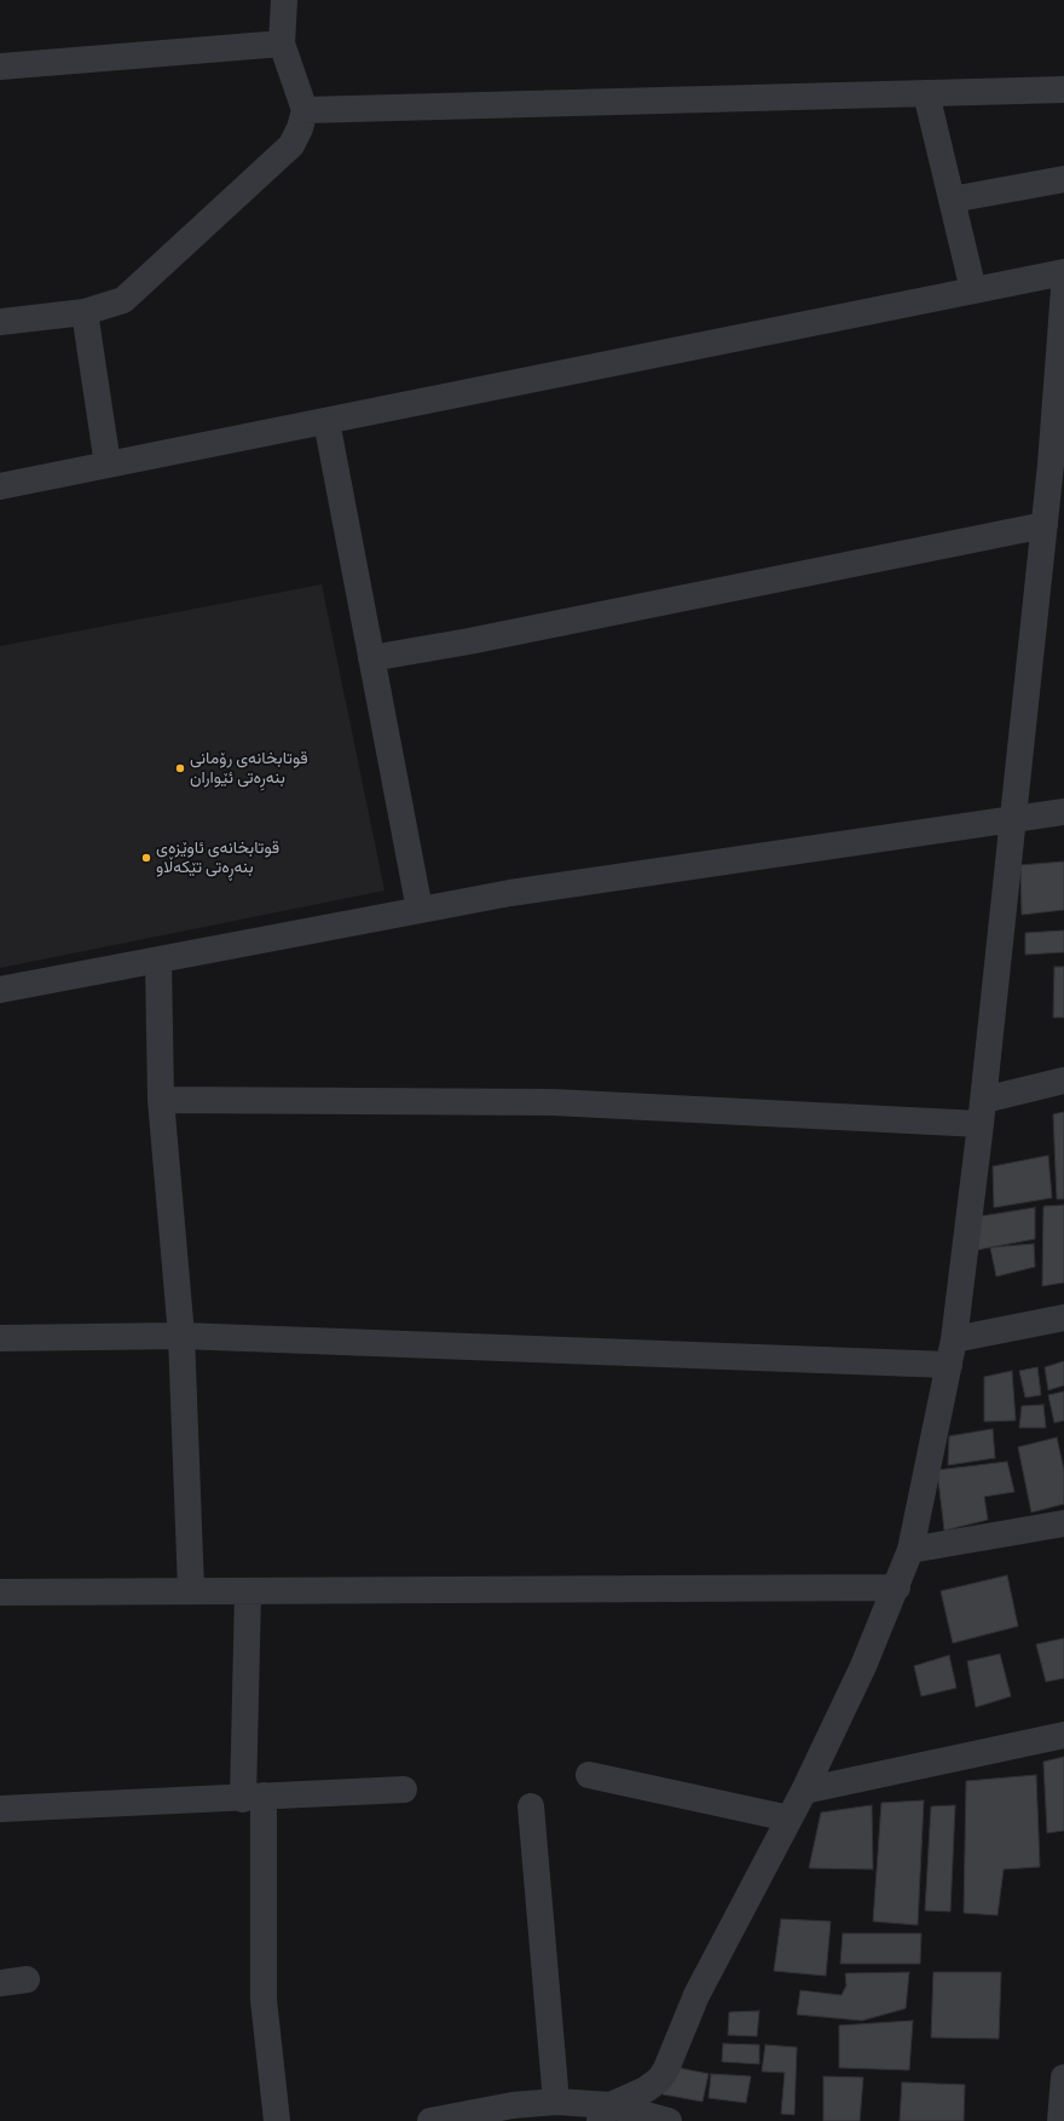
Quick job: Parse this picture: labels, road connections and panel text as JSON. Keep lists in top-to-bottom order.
{
  "places": ["قوتابخانەی رۆمانی بنەرِەتی ئێواران", "قوتابخانەی ئاوێزەی بنەڕەتی تێکەڵاو"]
}
